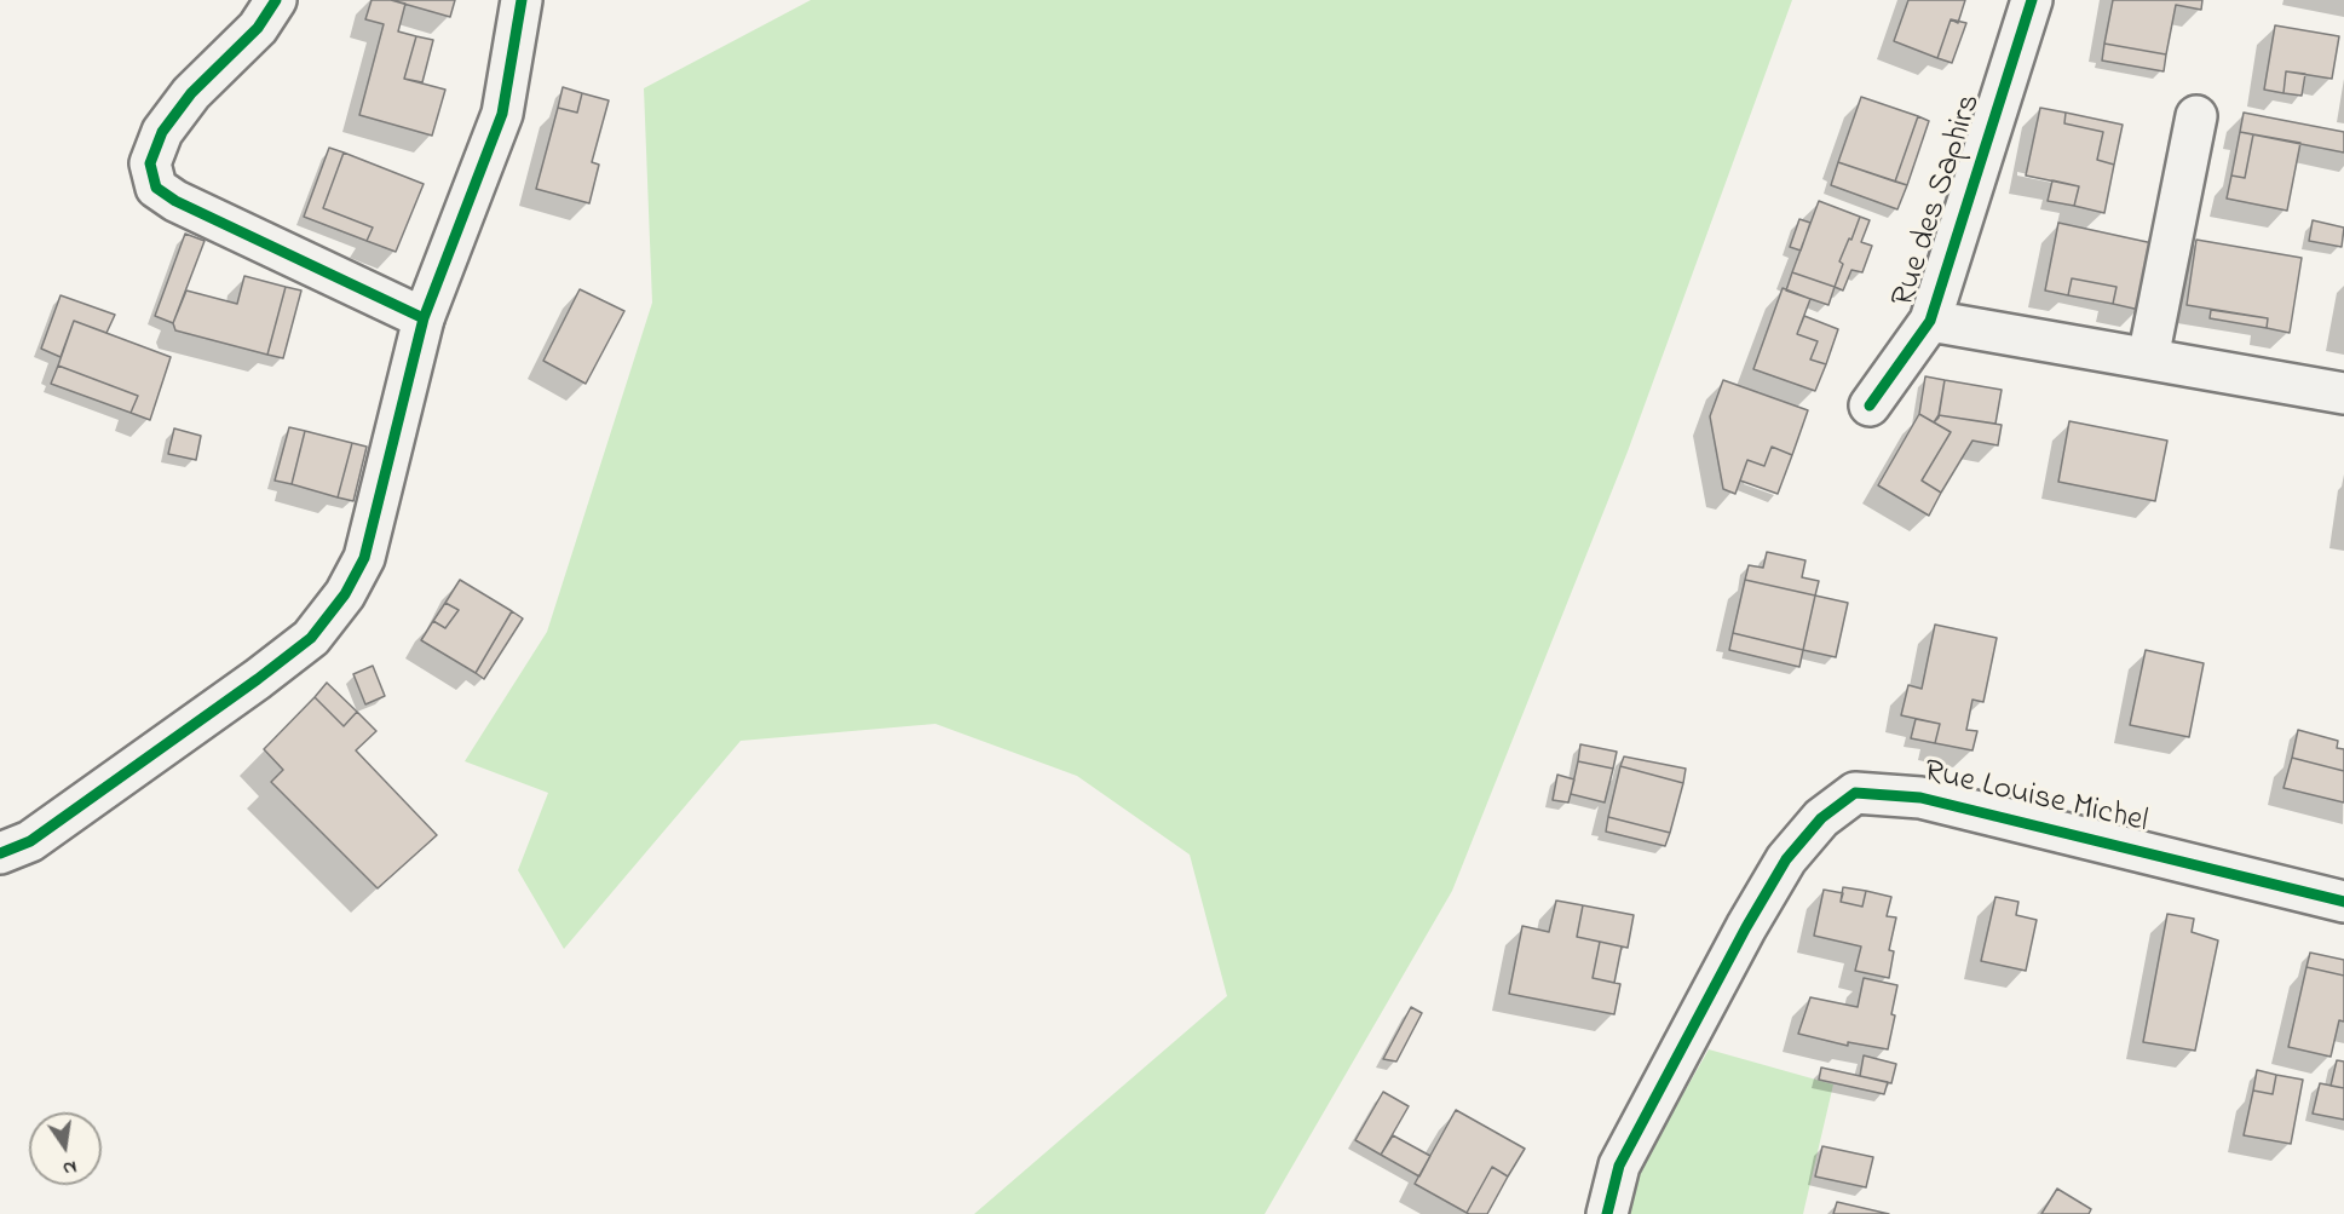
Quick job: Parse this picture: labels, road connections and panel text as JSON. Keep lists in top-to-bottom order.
{
  "streets": {
    "street": ["Rue des Saphirs", "Rue Louise Michel"]
  },
  "north": "bottom"
}
